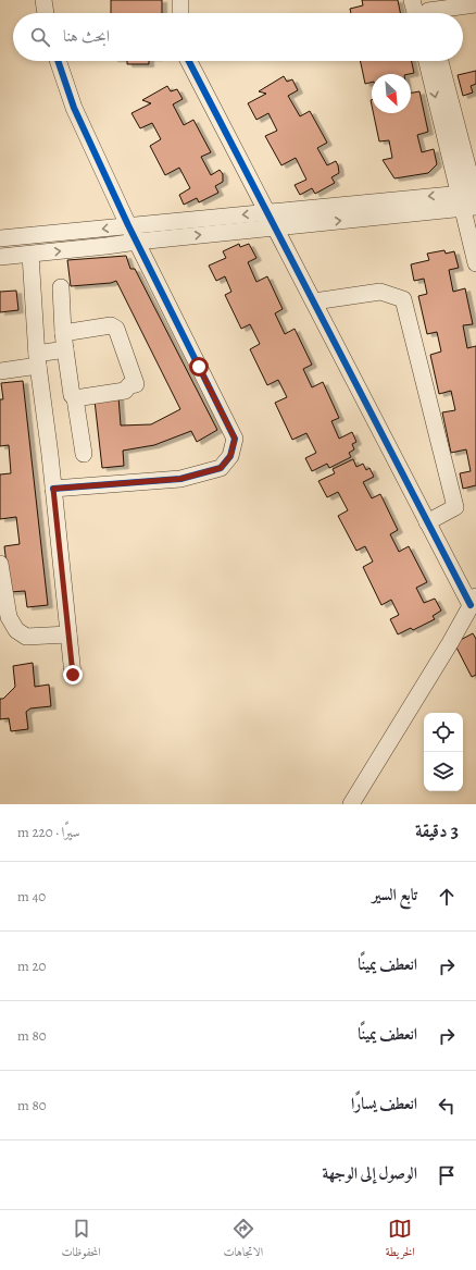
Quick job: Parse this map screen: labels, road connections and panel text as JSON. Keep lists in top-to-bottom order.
{
  "north": "bottom right",
  "page": {
    "search": "ابحث هنا",
    "heading": ["3 دقيقة", "سيرًا · 220 m"],
    "list": [
      ["تابع السير", "40 m"],
      ["انعطف يمينًا", "20 m"],
      ["انعطف يمينًا", "80 m"],
      ["انعطف يسارًا", "80 m"],
      "الوصول إلى الوجهة"
    ],
    "nav": ["الخريطة", "الاتجاهات", "المحفوظات"]
  }
}
